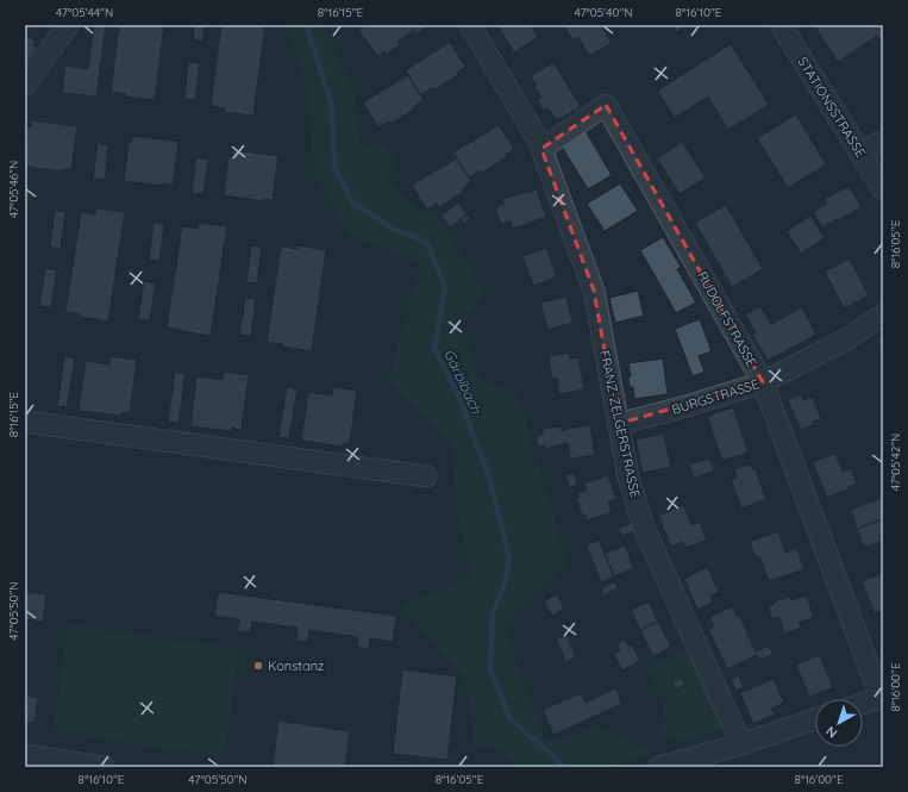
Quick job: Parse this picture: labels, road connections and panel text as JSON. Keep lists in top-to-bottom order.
{
  "streets": {
    "street": [
      "STATIONSSTRASSE",
      "RUDOLFSTRASSE",
      "BURGSTRASSE",
      "FRANZ-ZELGERSTRASSE"
    ]
  },
  "crossings": [
    ["RUDOLFSTRASSE", "BURGSTRASSE"],
    ["RUDOLFSTRASSE", "FRANZ-ZELGERSTRASSE"],
    ["BURGSTRASSE", "FRANZ-ZELGERSTRASSE"]
  ],
  "water": ["Gärbibach"],
  "places": ["Konstanz"],
  "north": "bottom left",
  "coordinates": [
    "47°05'44\"N",
    "8°16'15\"E",
    "47°05'40\"N",
    "8°16'10\"E",
    "47°05'46\"N",
    "8°16'05\"E",
    "47°05'42\"N",
    "47°05'50\"N",
    "8°16'00\"E"
  ]
}
